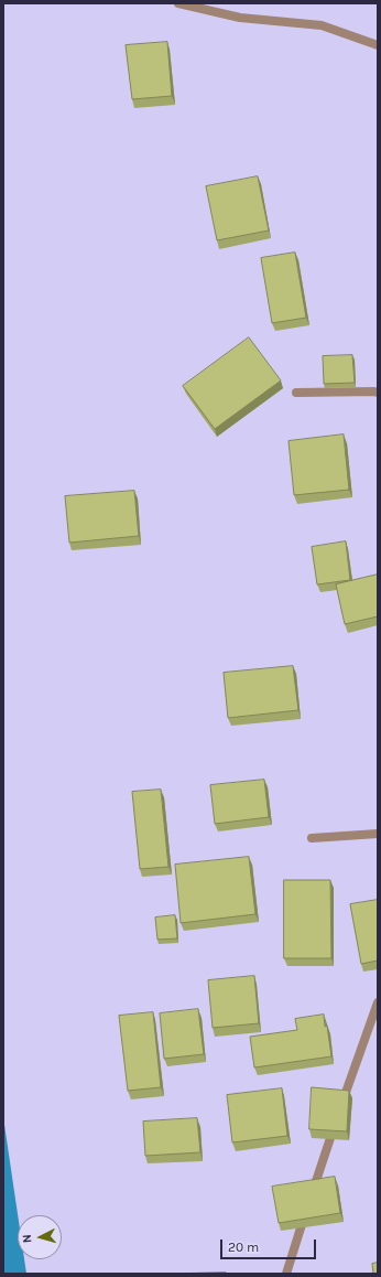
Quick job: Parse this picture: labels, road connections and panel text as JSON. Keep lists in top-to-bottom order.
{
  "scale_bar": "20 m",
  "north": "left"
}
